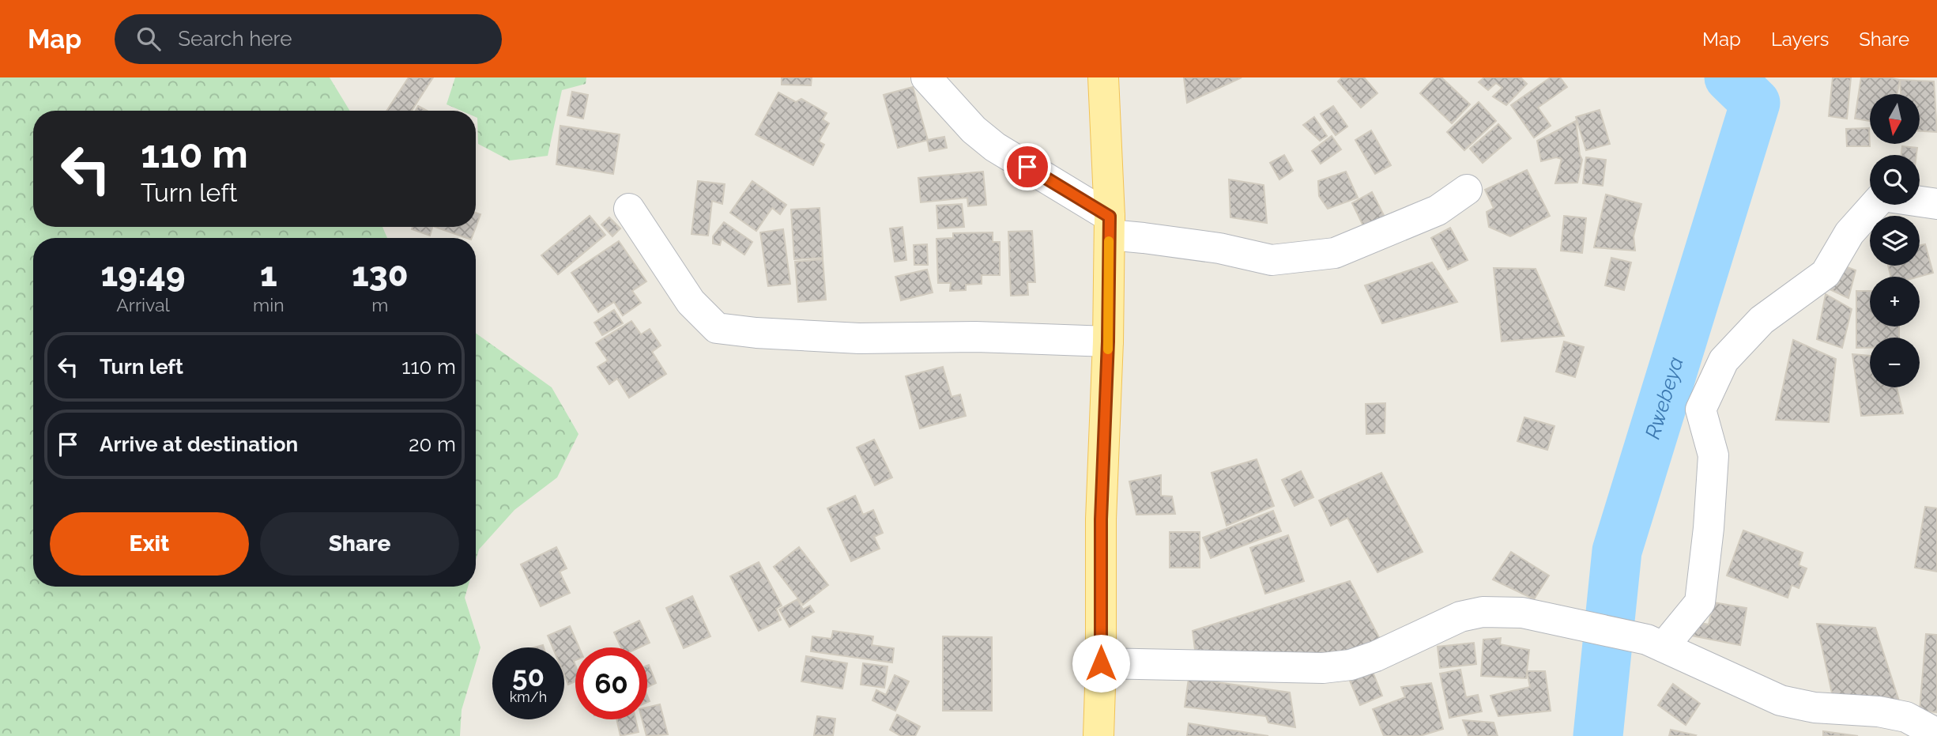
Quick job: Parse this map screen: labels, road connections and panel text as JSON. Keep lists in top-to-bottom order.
{
  "water": ["Rwebeya"],
  "north": "bottom",
  "page": {
    "header": "Map",
    "search": "Search here",
    "nav": ["Map", "Layers", "Share"],
    "map_buttons": ["+", "−"],
    "turn": ["110 m", "Turn left"],
    "eta": [
      "19:49",
      "Arrival",
      "1",
      "min",
      "130",
      "m"
    ],
    "list": [
      {
        "name": "Turn left",
        "value": "110 m"
      },
      {
        "name": "Arrive at destination",
        "value": "20 m"
      }
    ],
    "buttons": ["Exit", "Share"],
    "speed": "50 km/h",
    "limit": "60"
  }
}
